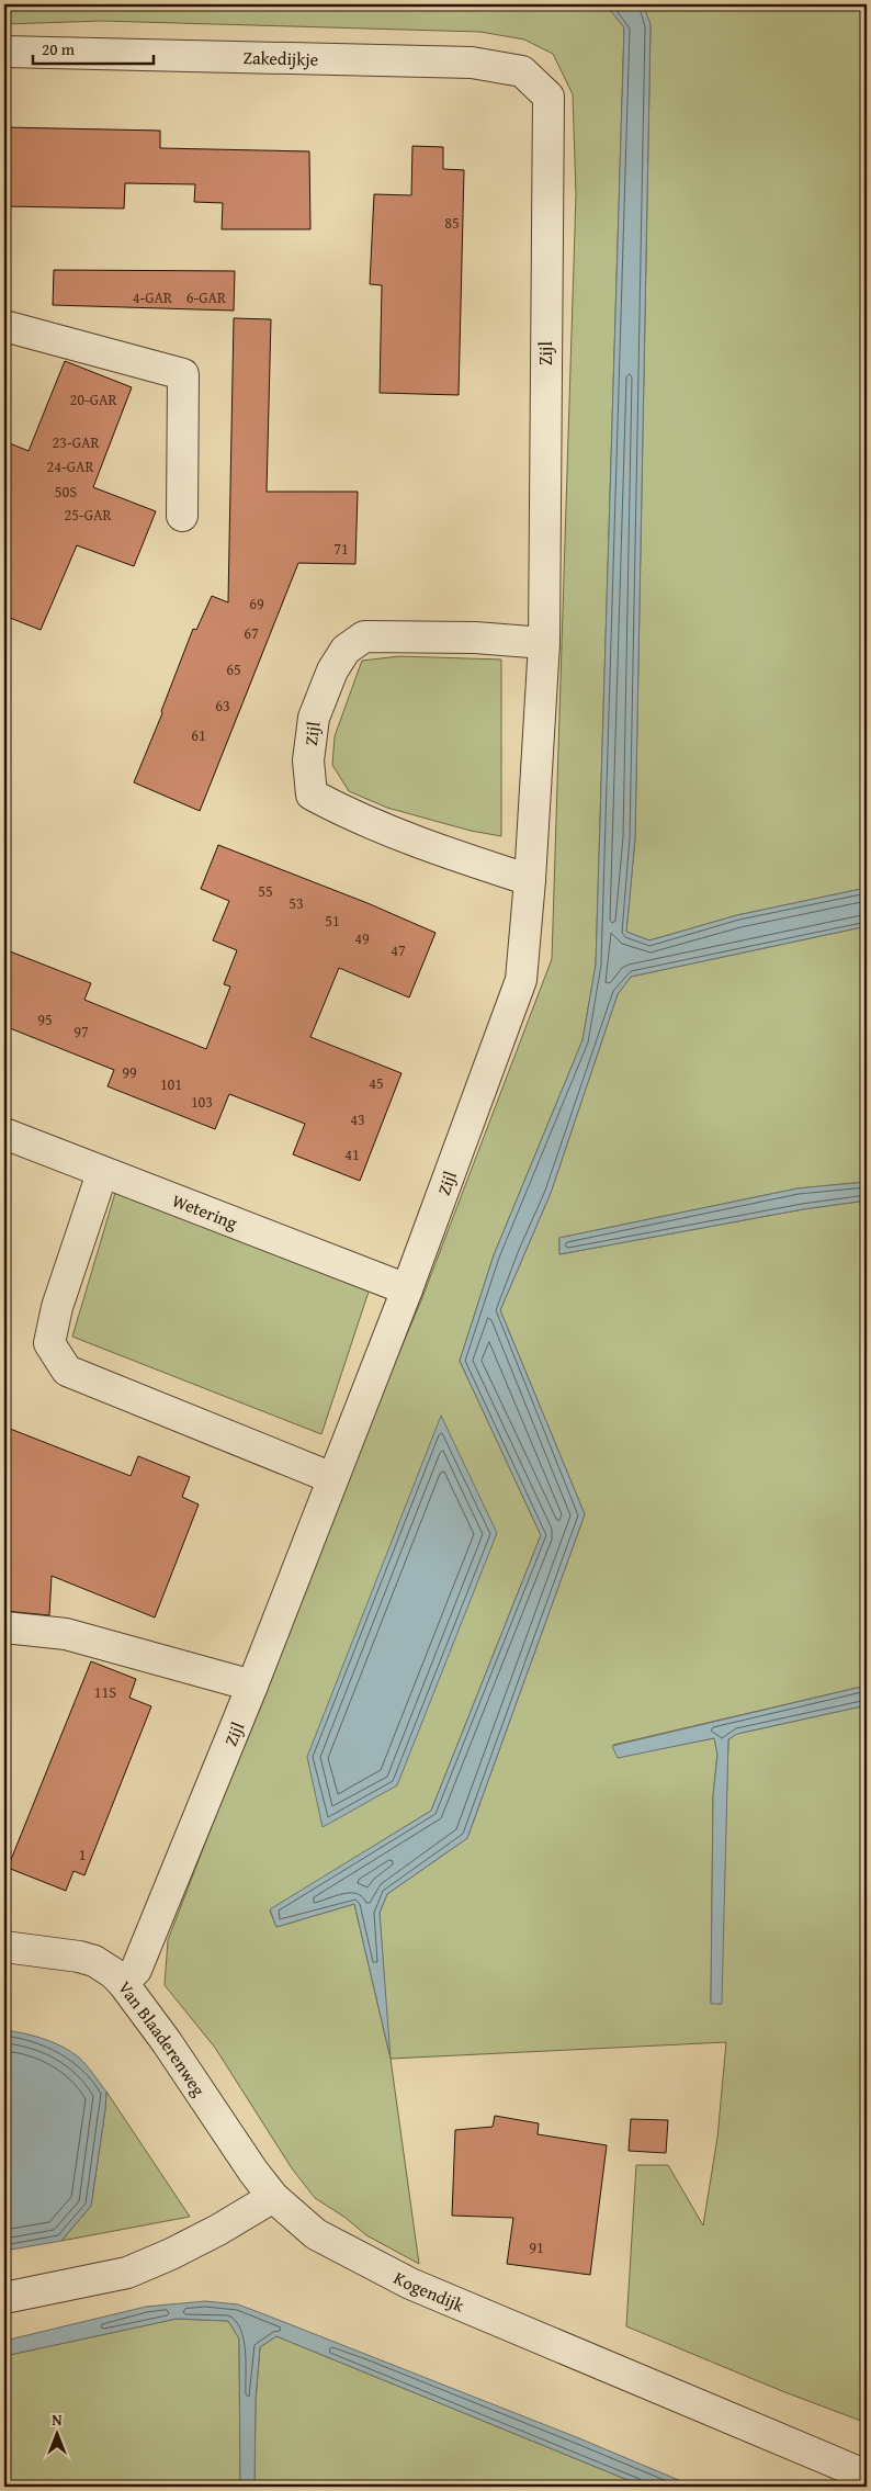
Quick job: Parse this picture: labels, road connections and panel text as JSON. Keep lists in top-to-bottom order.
{
  "streets": {
    "street": [
      "Zakedijkje",
      "Zijl",
      "Wetering",
      "Van Blaaderenweg",
      "Kogendijk"
    ]
  },
  "crossings": [
    ["Zakedijkje", "Zijl"],
    ["Zijl", "Wetering"],
    ["Zijl", "Van Blaaderenweg"],
    ["Van Blaaderenweg", "Kogendijk"]
  ],
  "house_numbers": [
    "85",
    "4-GAR",
    "6-GAR",
    "20-GAR",
    "23-GAR",
    "24-GAR",
    "50S",
    "25-GAR",
    "71",
    "69",
    "67",
    "65",
    "63",
    "61",
    "55",
    "53",
    "51",
    "49",
    "47",
    "95",
    "97",
    "99",
    "45",
    "101",
    "103",
    "43",
    "41",
    "11S",
    "1",
    "91"
  ],
  "scale_bar": "20 m",
  "north": "top"
}
